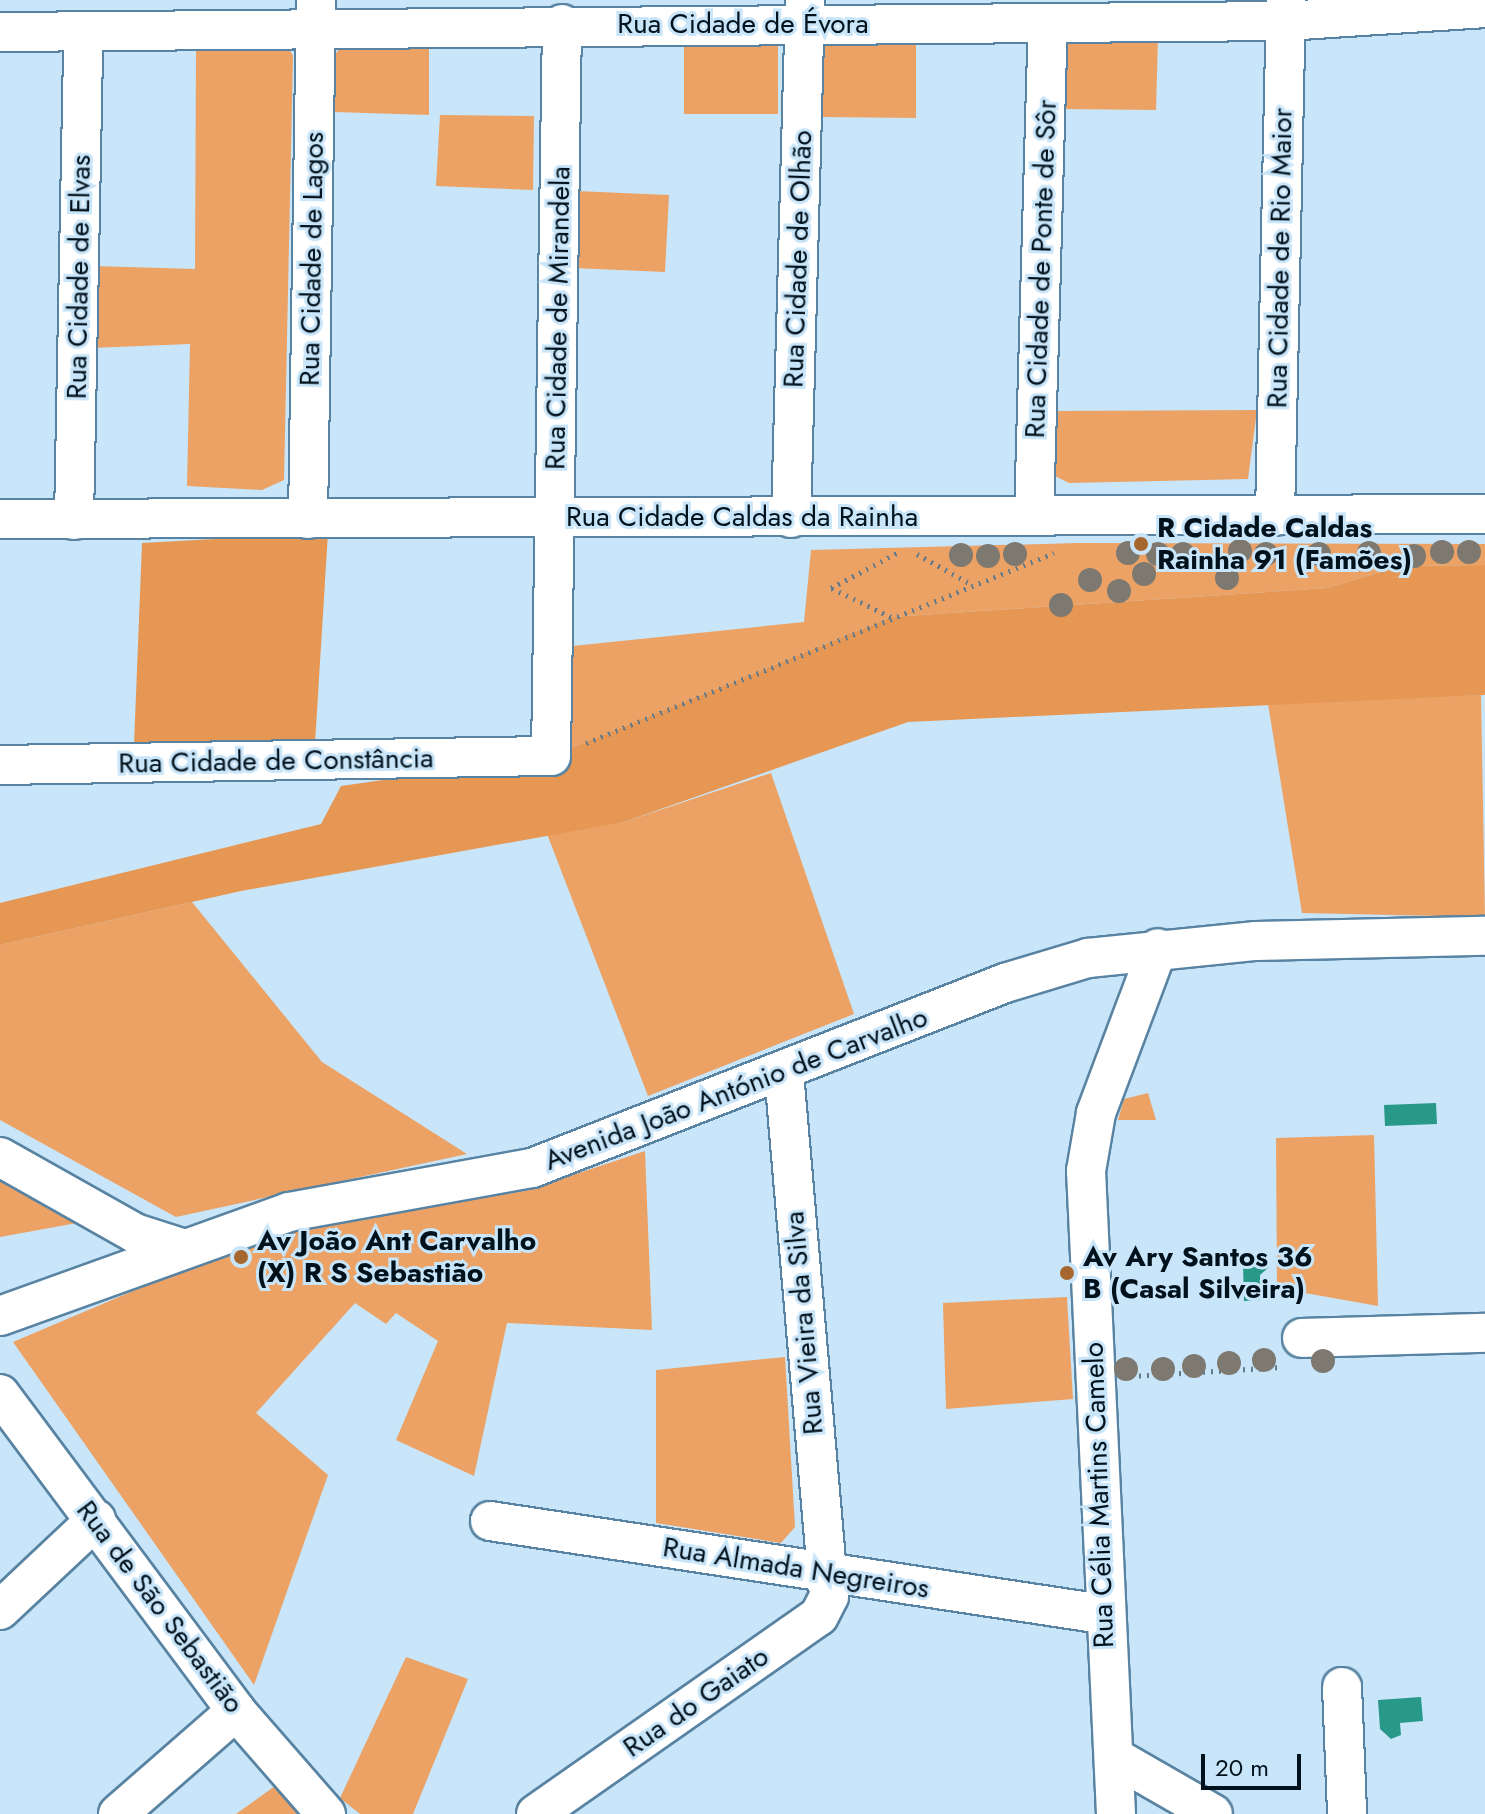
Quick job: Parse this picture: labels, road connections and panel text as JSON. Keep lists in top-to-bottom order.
{
  "streets": {
    "street": [
      "Rua Cidade de Évora",
      "Rua Cidade de Rio Maior",
      "Rua Cidade de Lagos",
      "Rua Cidade de Olhão",
      "Rua Cidade de Ponte de Sôr",
      "Rua Cidade de Elvas",
      "Rua Cidade de Mirandela",
      "Rua Cidade Caldas da Rainha",
      "Rua Cidade de Constância",
      "Avenida João António de Carvalho",
      "Rua Vieira da Silva",
      "Rua Célia Martins Camelo",
      "Rua Almada Negreiros",
      "Rua de São Sebastião",
      "Rua do Gaiato"
    ]
  },
  "crossings": [
    ["Rua Cidade de Évora", "Rua Cidade de Rio Maior"],
    ["Rua Cidade de Évora", "Rua Cidade de Lagos"],
    ["Rua Cidade de Évora", "Rua Cidade de Olhão"],
    ["Rua Cidade de Évora", "Rua Cidade de Ponte de Sôr"],
    ["Rua Cidade de Évora", "Rua Cidade de Elvas"],
    ["Rua Cidade de Évora", "Rua Cidade de Mirandela"],
    ["Rua Cidade de Rio Maior", "Rua Cidade Caldas da Rainha"],
    ["Rua Cidade de Lagos", "Rua Cidade Caldas da Rainha"],
    ["Rua Cidade de Olhão", "Rua Cidade Caldas da Rainha"],
    ["Rua Cidade de Ponte de Sôr", "Rua Cidade Caldas da Rainha"],
    ["Rua Cidade de Elvas", "Rua Cidade Caldas da Rainha"],
    ["Rua Cidade de Mirandela", "Rua Cidade Caldas da Rainha"],
    ["Rua Cidade de Mirandela", "Rua Cidade de Constância"],
    ["Avenida João António de Carvalho", "Rua Vieira da Silva"],
    ["Avenida João António de Carvalho", "Rua Célia Martins Camelo"],
    ["Rua Vieira da Silva", "Rua Almada Negreiros"],
    ["Rua Vieira da Silva", "Rua do Gaiato"],
    ["Rua Célia Martins Camelo", "Rua Almada Negreiros"],
    ["Rua Almada Negreiros", "Rua do Gaiato"]
  ],
  "places": ["R Cidade Caldas Rainha 91 (Famões)", "Av João Ant Carvalho (X) R S Sebastião", "Av Ary Santos 36 B (Casal Silveira)"],
  "scale_bar": "20 m"
}
